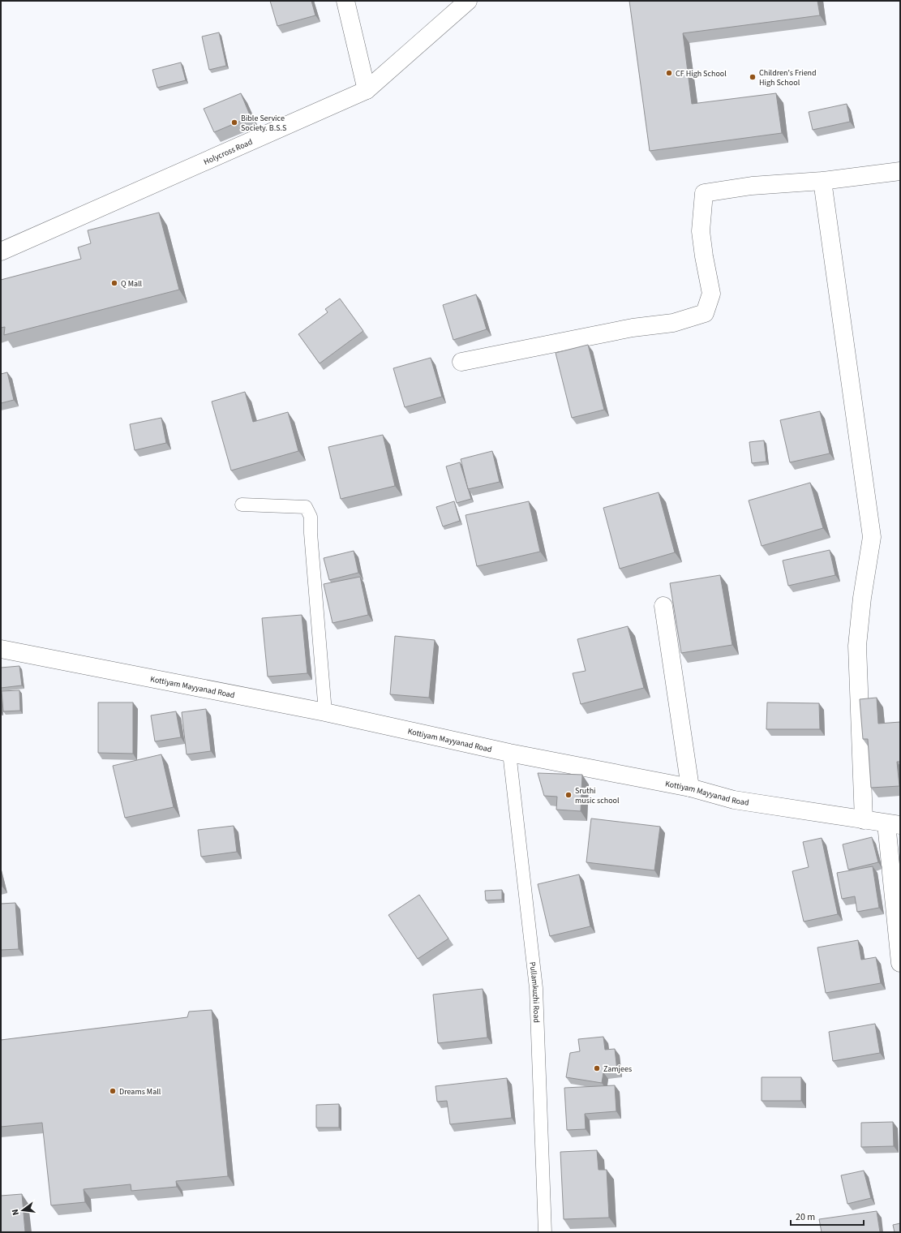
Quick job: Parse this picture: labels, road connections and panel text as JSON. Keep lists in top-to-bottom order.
{
  "streets": {
    "street": ["Holycross Road", "Kottiyam Mayyanad Road"],
    "lane": ["Pullamkuzhi Road"]
  },
  "crossings": [
    ["Kottiyam Mayyanad Road", "Pullamkuzhi Road"]
  ],
  "places": [
    "CF High School",
    "Children's Friend High School",
    "Bible Service Society. B.S.S",
    "Q Mall",
    "Sruthi music school",
    "Zamjees",
    "Dreams Mall"
  ],
  "scale_bar": "20 m",
  "north": "left"
}
